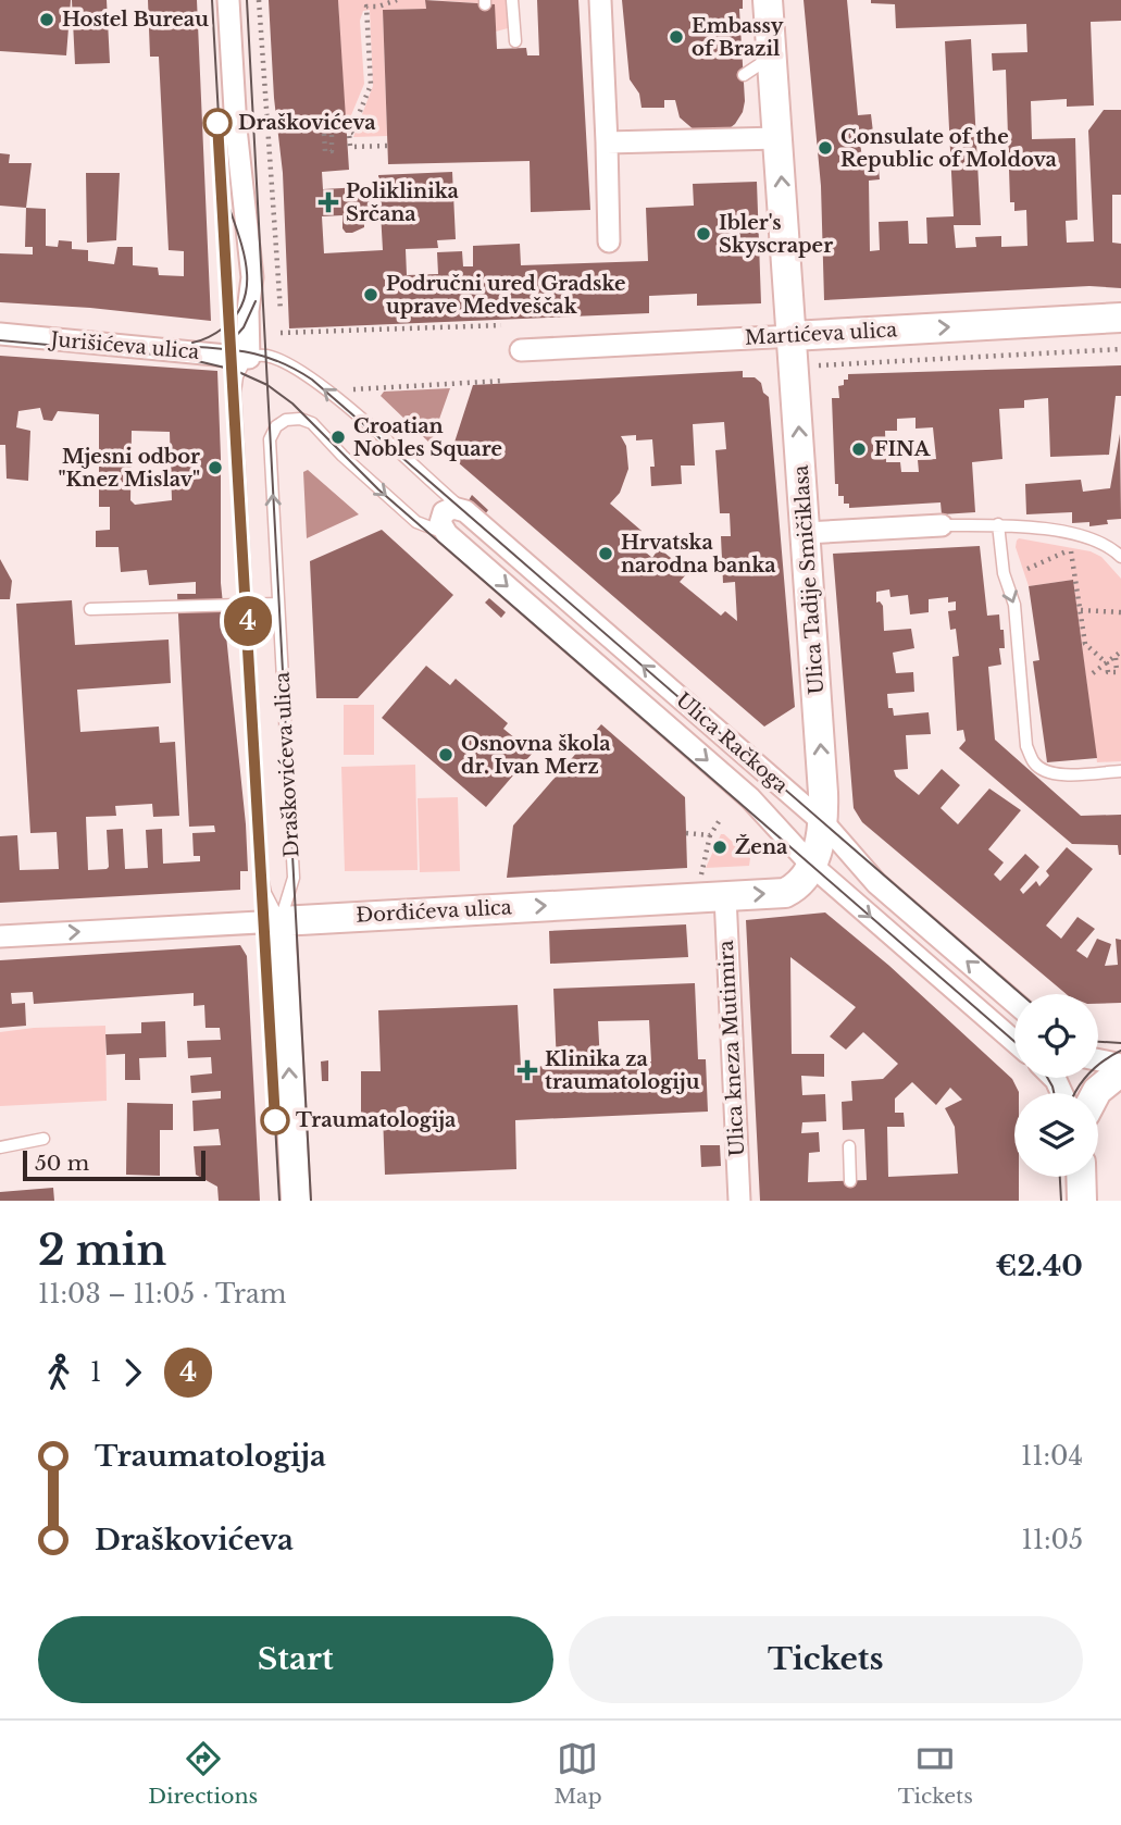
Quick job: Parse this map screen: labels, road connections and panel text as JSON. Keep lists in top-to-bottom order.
{
  "streets": {
    "street": [
      "Martićeva ulica",
      "Jurišićeva ulica",
      "Ulica Tadije Smičiklasa",
      "Ulica Račkoga",
      "Draškovićeva ulica",
      "Đorđićeva ulica",
      "Ulica kneza Mutimira"
    ]
  },
  "crossings": [
    ["Martićeva ulica", "Ulica Tadije Smičiklasa"],
    ["Jurišićeva ulica", "Draškovićeva ulica"],
    ["Ulica Tadije Smičiklasa", "Ulica Račkoga"],
    ["Ulica Tadije Smičiklasa", "Đorđićeva ulica"],
    ["Ulica Račkoga", "Draškovićeva ulica"],
    ["Ulica Račkoga", "Đorđićeva ulica"],
    ["Draškovićeva ulica", "Đorđićeva ulica"],
    ["Đorđićeva ulica", "Ulica kneza Mutimira"]
  ],
  "one_way": ["Ulica Tadije Smičiklasa", "Đorđićeva ulica"],
  "places": {
    "other": [
      "Hostel Bureau",
      "Embassy of Brazil",
      "Draškovićeva",
      "Consulate of the Republic of Moldova",
      "Ibler's Skyscraper",
      "Područni ured Gradske uprave Medveščak",
      "Croatian Nobles Square",
      "FINA",
      "Mjesni odbor \"Knez Mislav\"",
      "Hrvatska narodna banka",
      "Osnovna škola dr. Ivan Merz",
      "Žena",
      "Traumatologija"
    ],
    "health": ["Poliklinika Srčana", "Klinika za traumatologiju"]
  },
  "lines": ["tram line 4"],
  "scale_bar": "50 m",
  "page": {
    "on_map": "4",
    "scale": "50 m",
    "heading": ["2 min", "11:03 – 11:05 · Tram", "€2.40"],
    "legs": ["1", "4"],
    "list": [
      {
        "name": "Traumatologija",
        "value": "11:04"
      },
      {
        "name": "Draškovićeva",
        "value": "11:05"
      }
    ],
    "buttons": ["Start", "Tickets"],
    "tabs": ["Directions", "Map", "Tickets"]
  }
}
